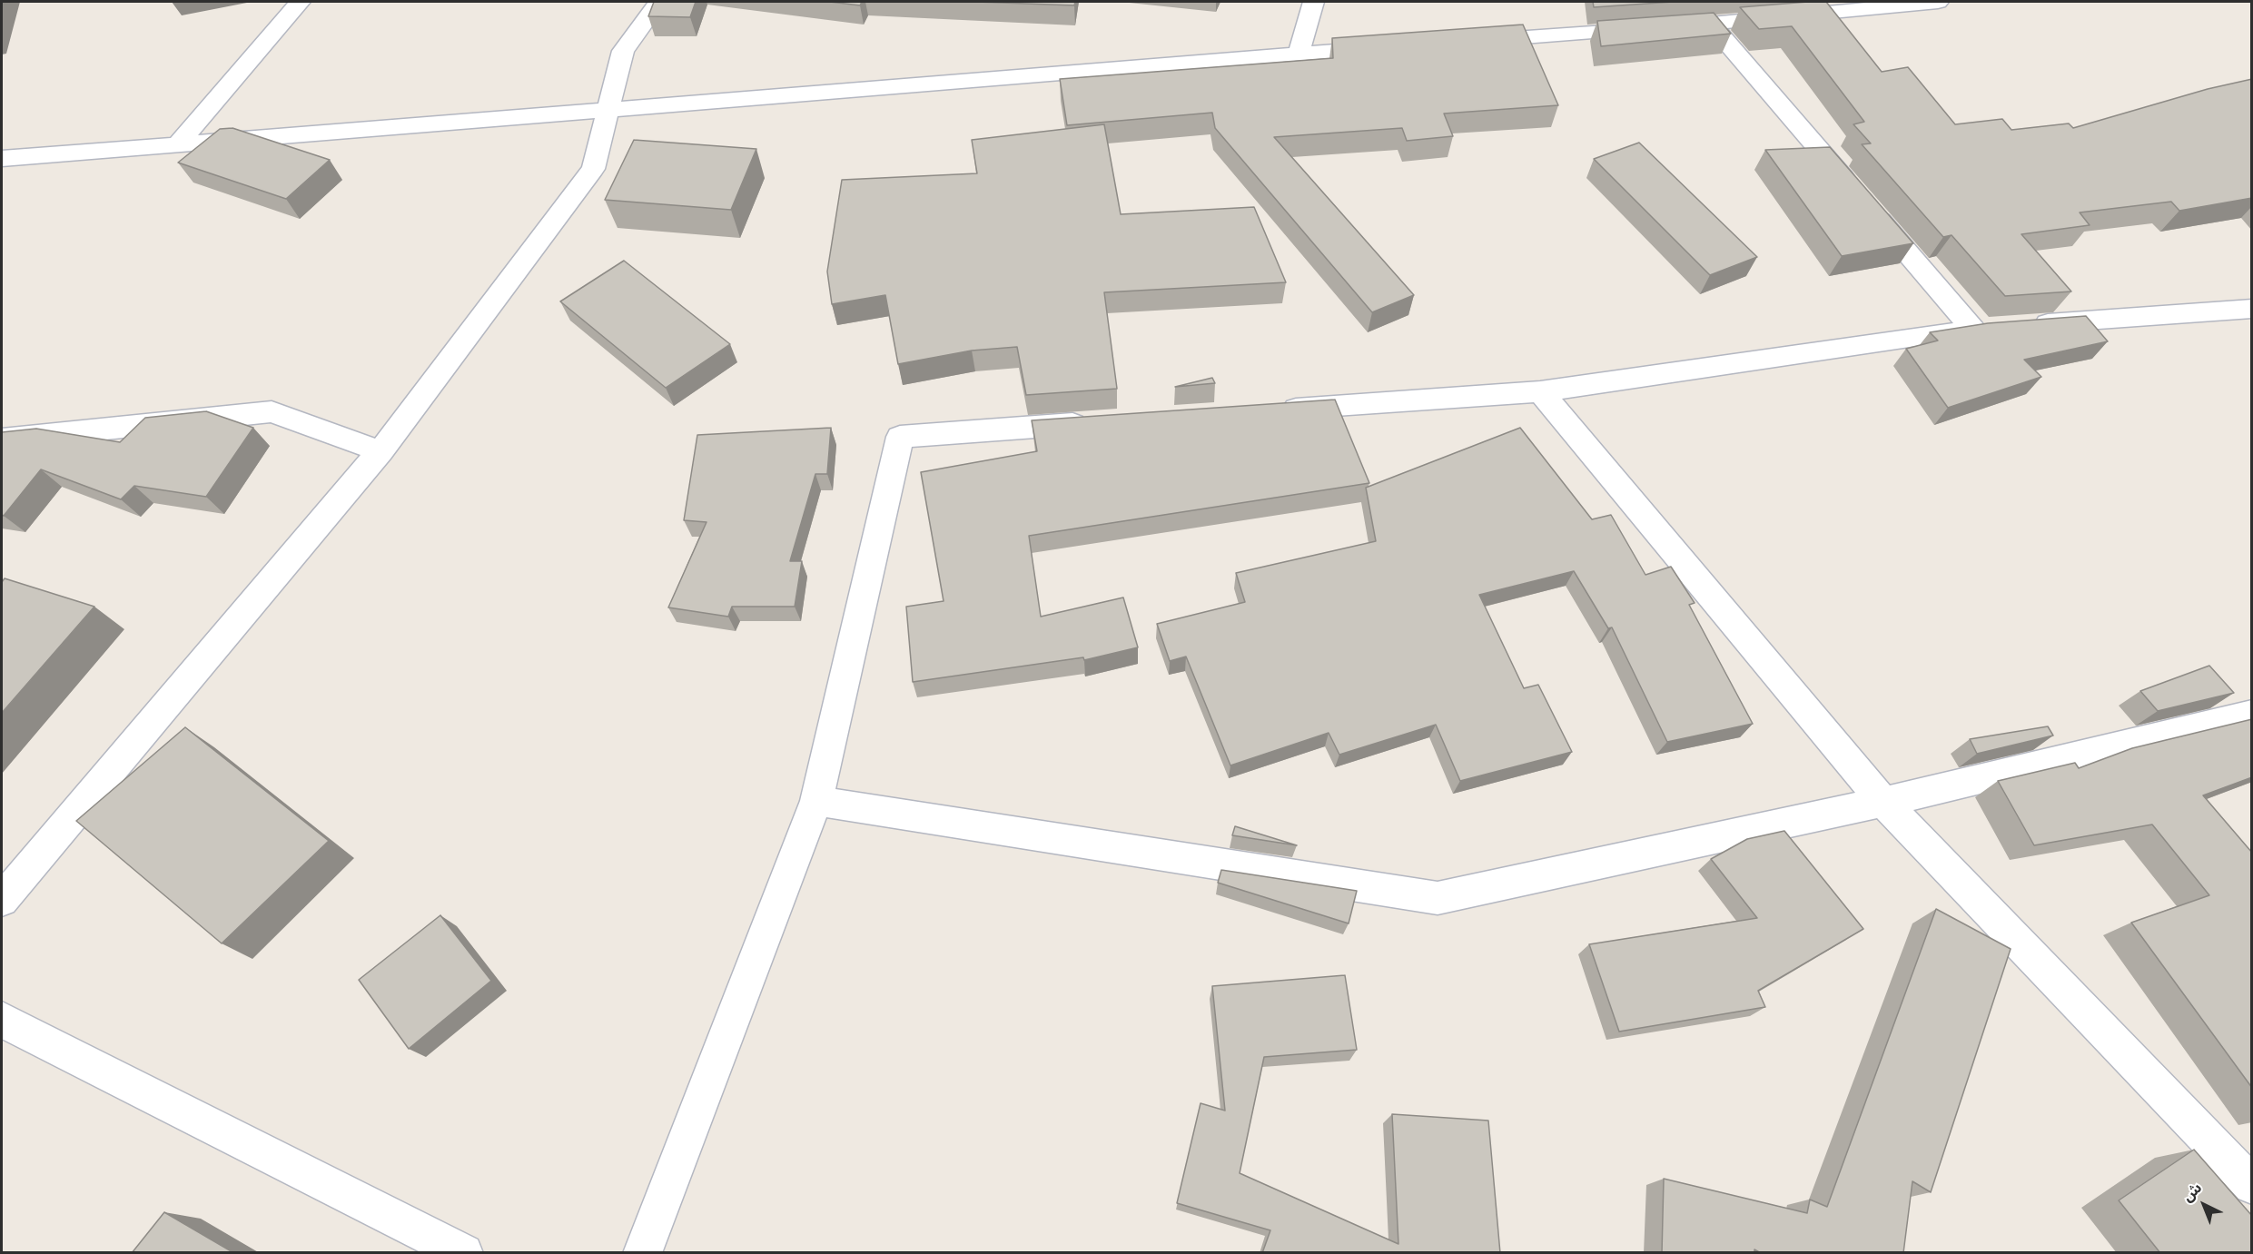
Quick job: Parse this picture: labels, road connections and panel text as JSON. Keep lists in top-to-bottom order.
{
  "north": "top left"
}
